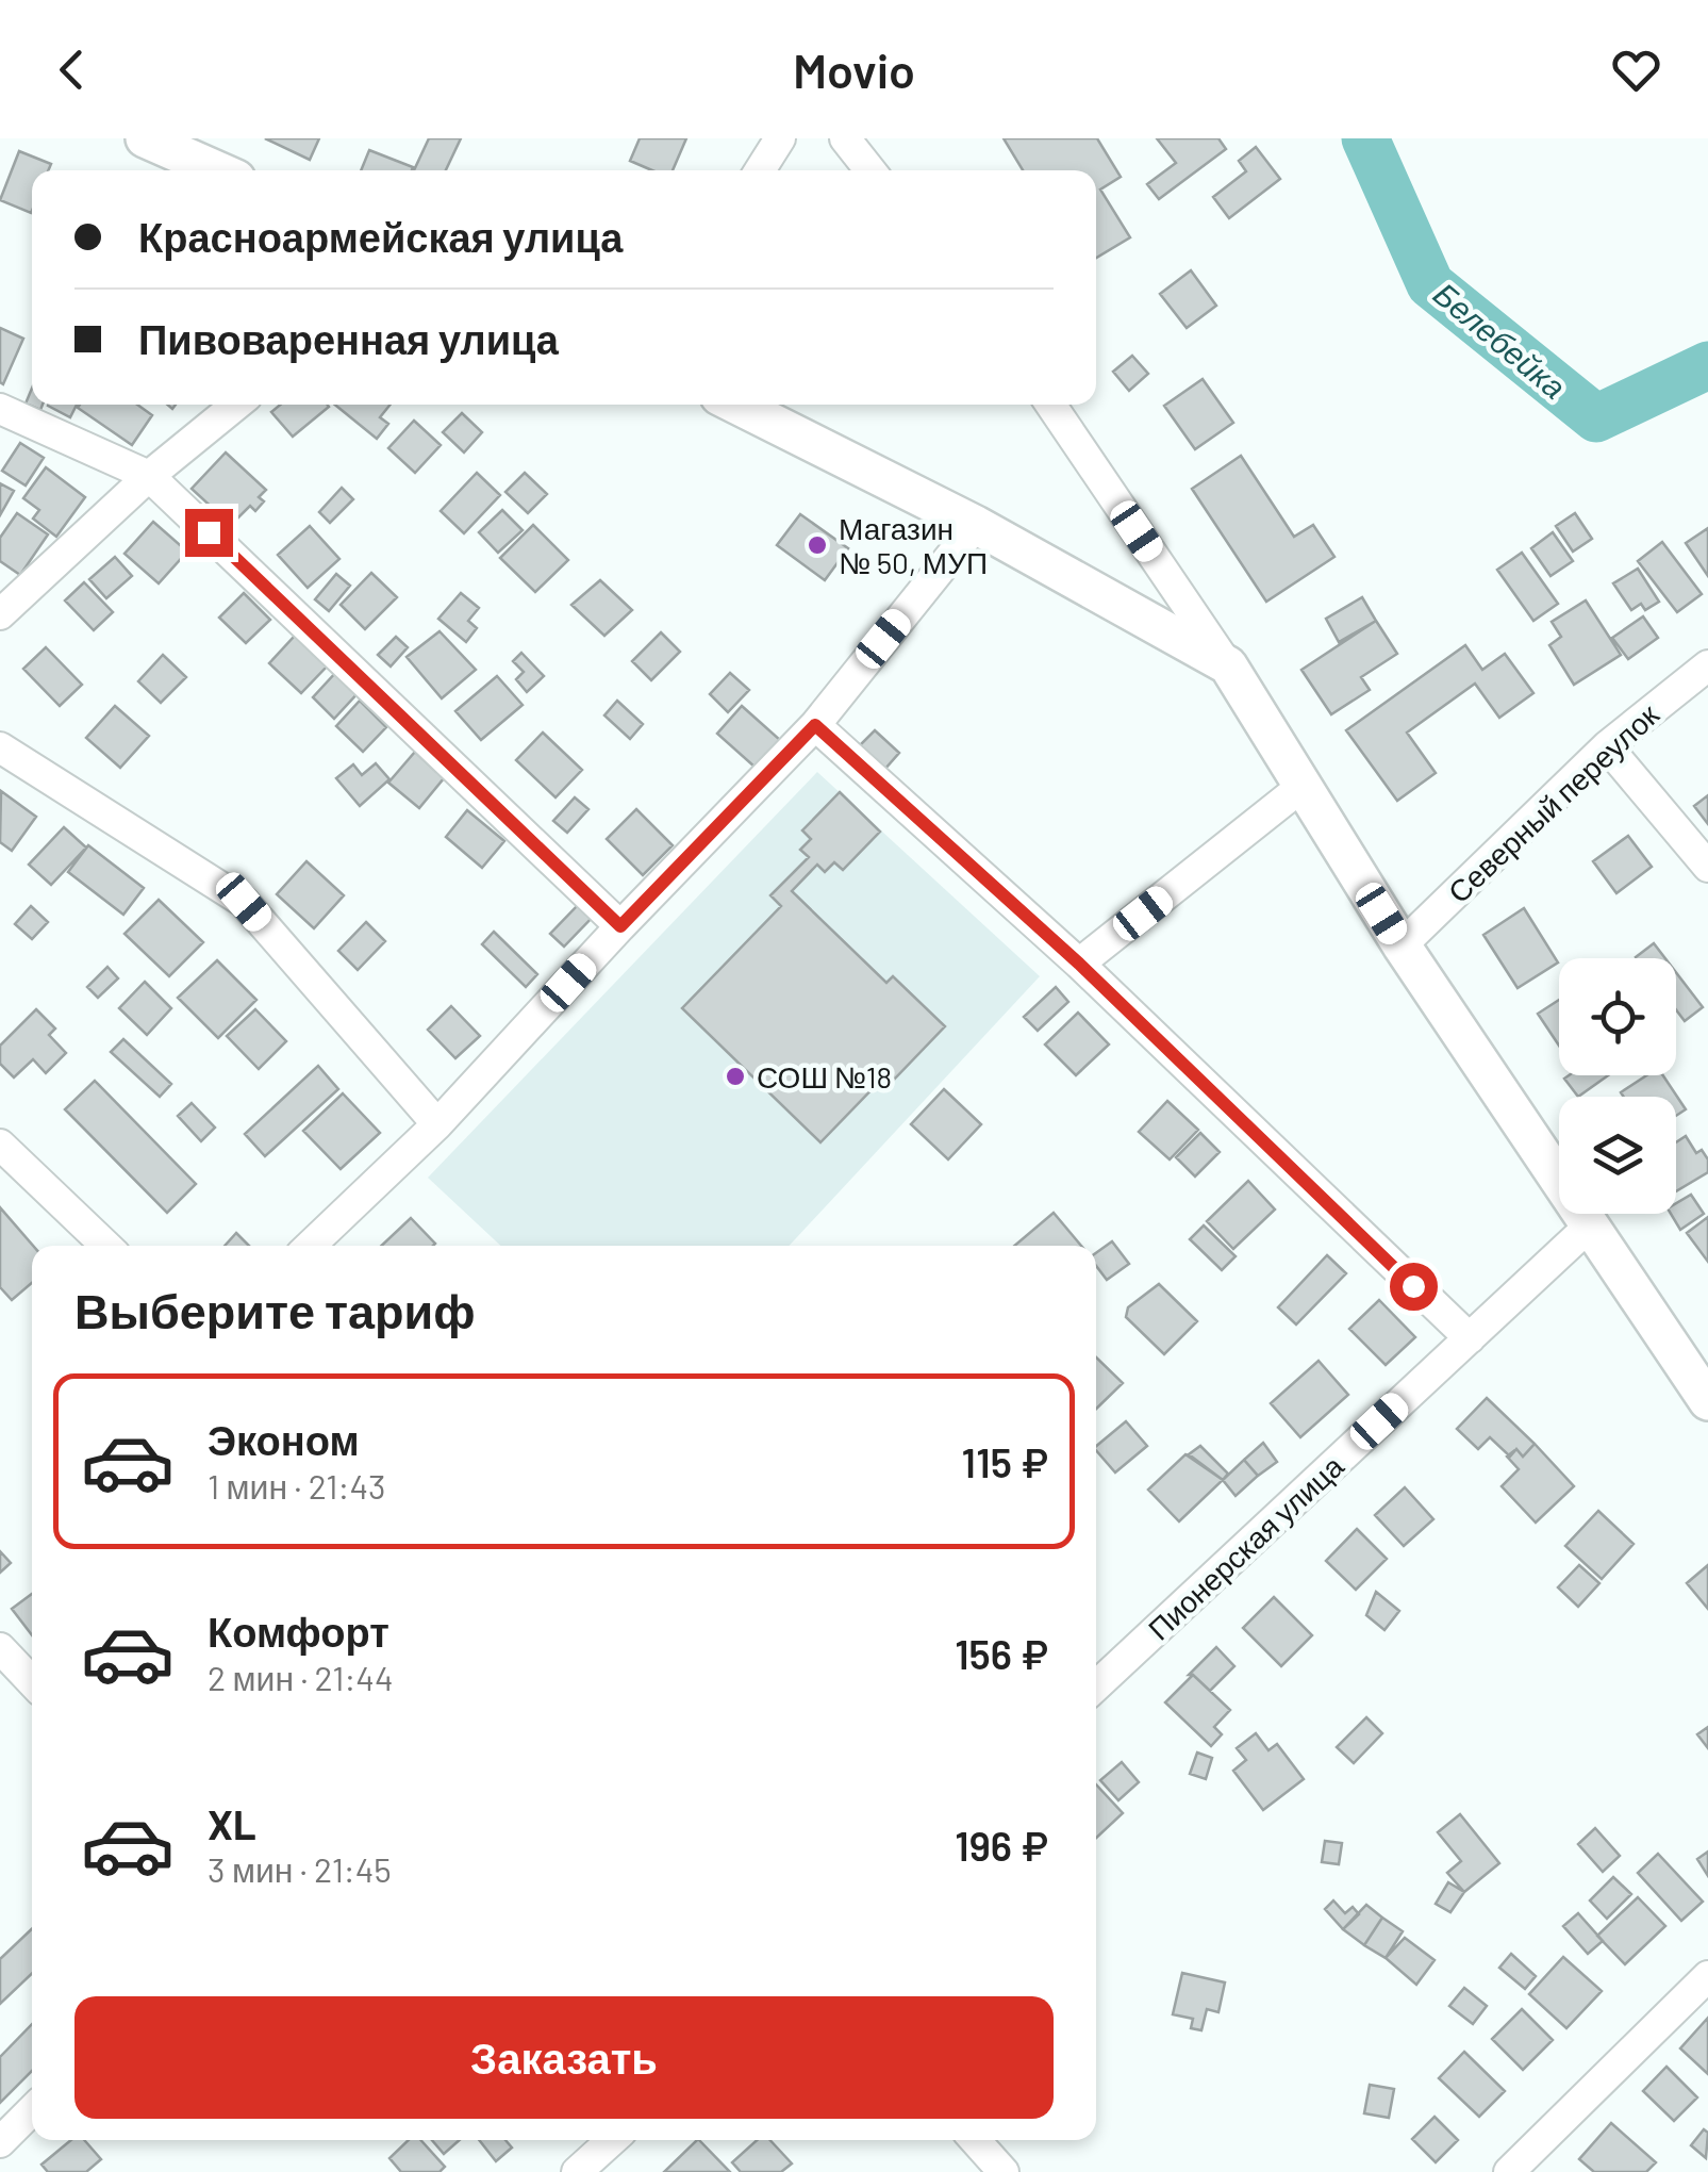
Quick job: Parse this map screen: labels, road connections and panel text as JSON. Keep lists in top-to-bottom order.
{
  "streets": {
    "street": ["Северный переулок", "Пионерская улица"]
  },
  "water": ["Белебейка"],
  "places": ["Магазин № 50, МУП", "СОШ №18"],
  "page": {
    "header": "Movio",
    "banner": ["Красноармейская улица", "Пивоваренная улица"],
    "heading": "Выберите тариф",
    "list": [
      {
        "name": "Эконом",
        "note": "1 мин · 21:43",
        "value": "115 ₽"
      },
      {
        "name": "Комфорт",
        "note": "2 мин · 21:44",
        "value": "156 ₽"
      },
      {
        "name": "XL",
        "note": "3 мин · 21:45",
        "value": "196 ₽"
      }
    ],
    "buttons": "Заказать"
  }
}
